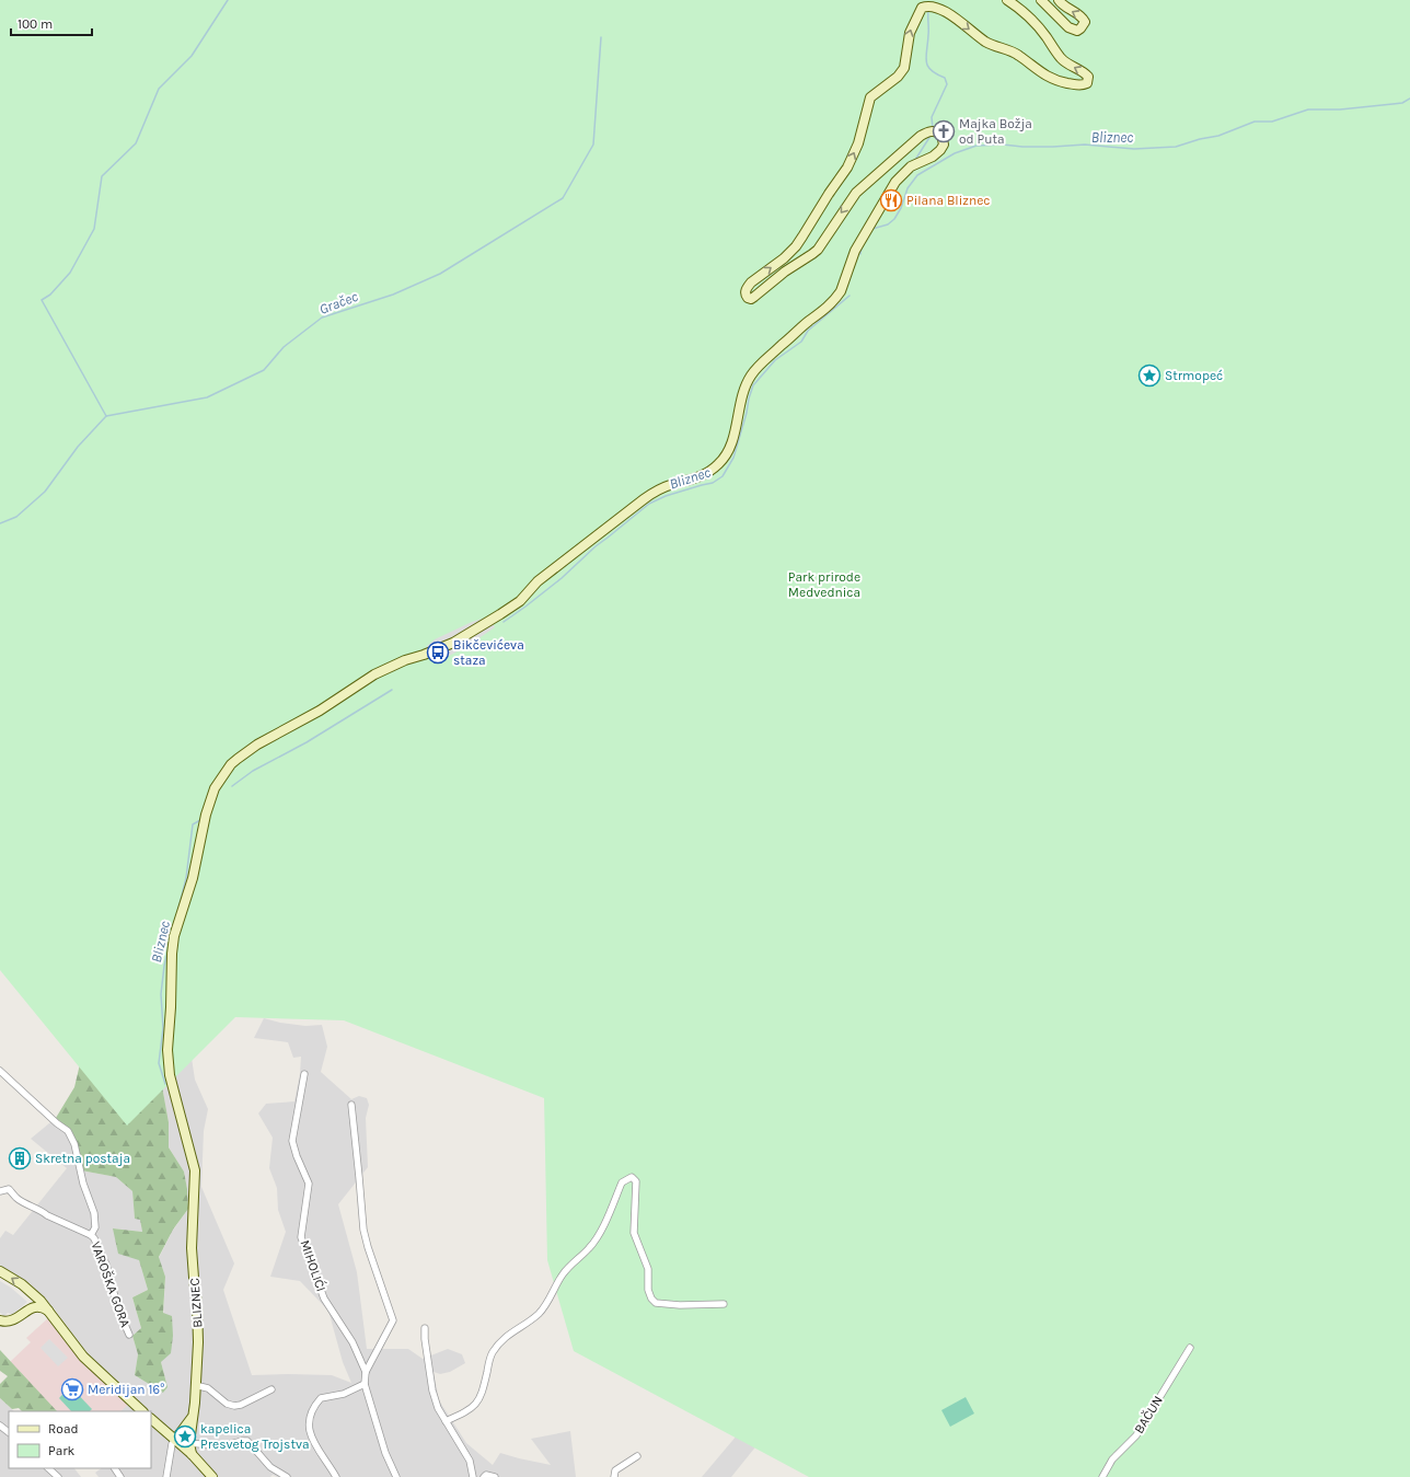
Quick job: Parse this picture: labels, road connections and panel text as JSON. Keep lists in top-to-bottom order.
{
  "streets": {
    "main road": ["BLIZNEC"],
    "street": ["MIHOLIĆI", "VAROŠKA GORA", "BAČUN"]
  },
  "water": ["Bliznec", "Gračec"],
  "parks": ["Park prirode Medvednica"],
  "places": {
    "church": ["Majka Božja od Puta"],
    "restaurant": ["Pilana Bliznec"],
    "place": ["Strmopeć", "kapelica Presvetog Trojstva"],
    "bus stop": ["Bikčevićeva staza"],
    "building": ["Skretna postaja"],
    "supermarket": ["Meridijan 16°"]
  },
  "legend": ["Road", "Park"],
  "scale_bar": "100 m"
}
